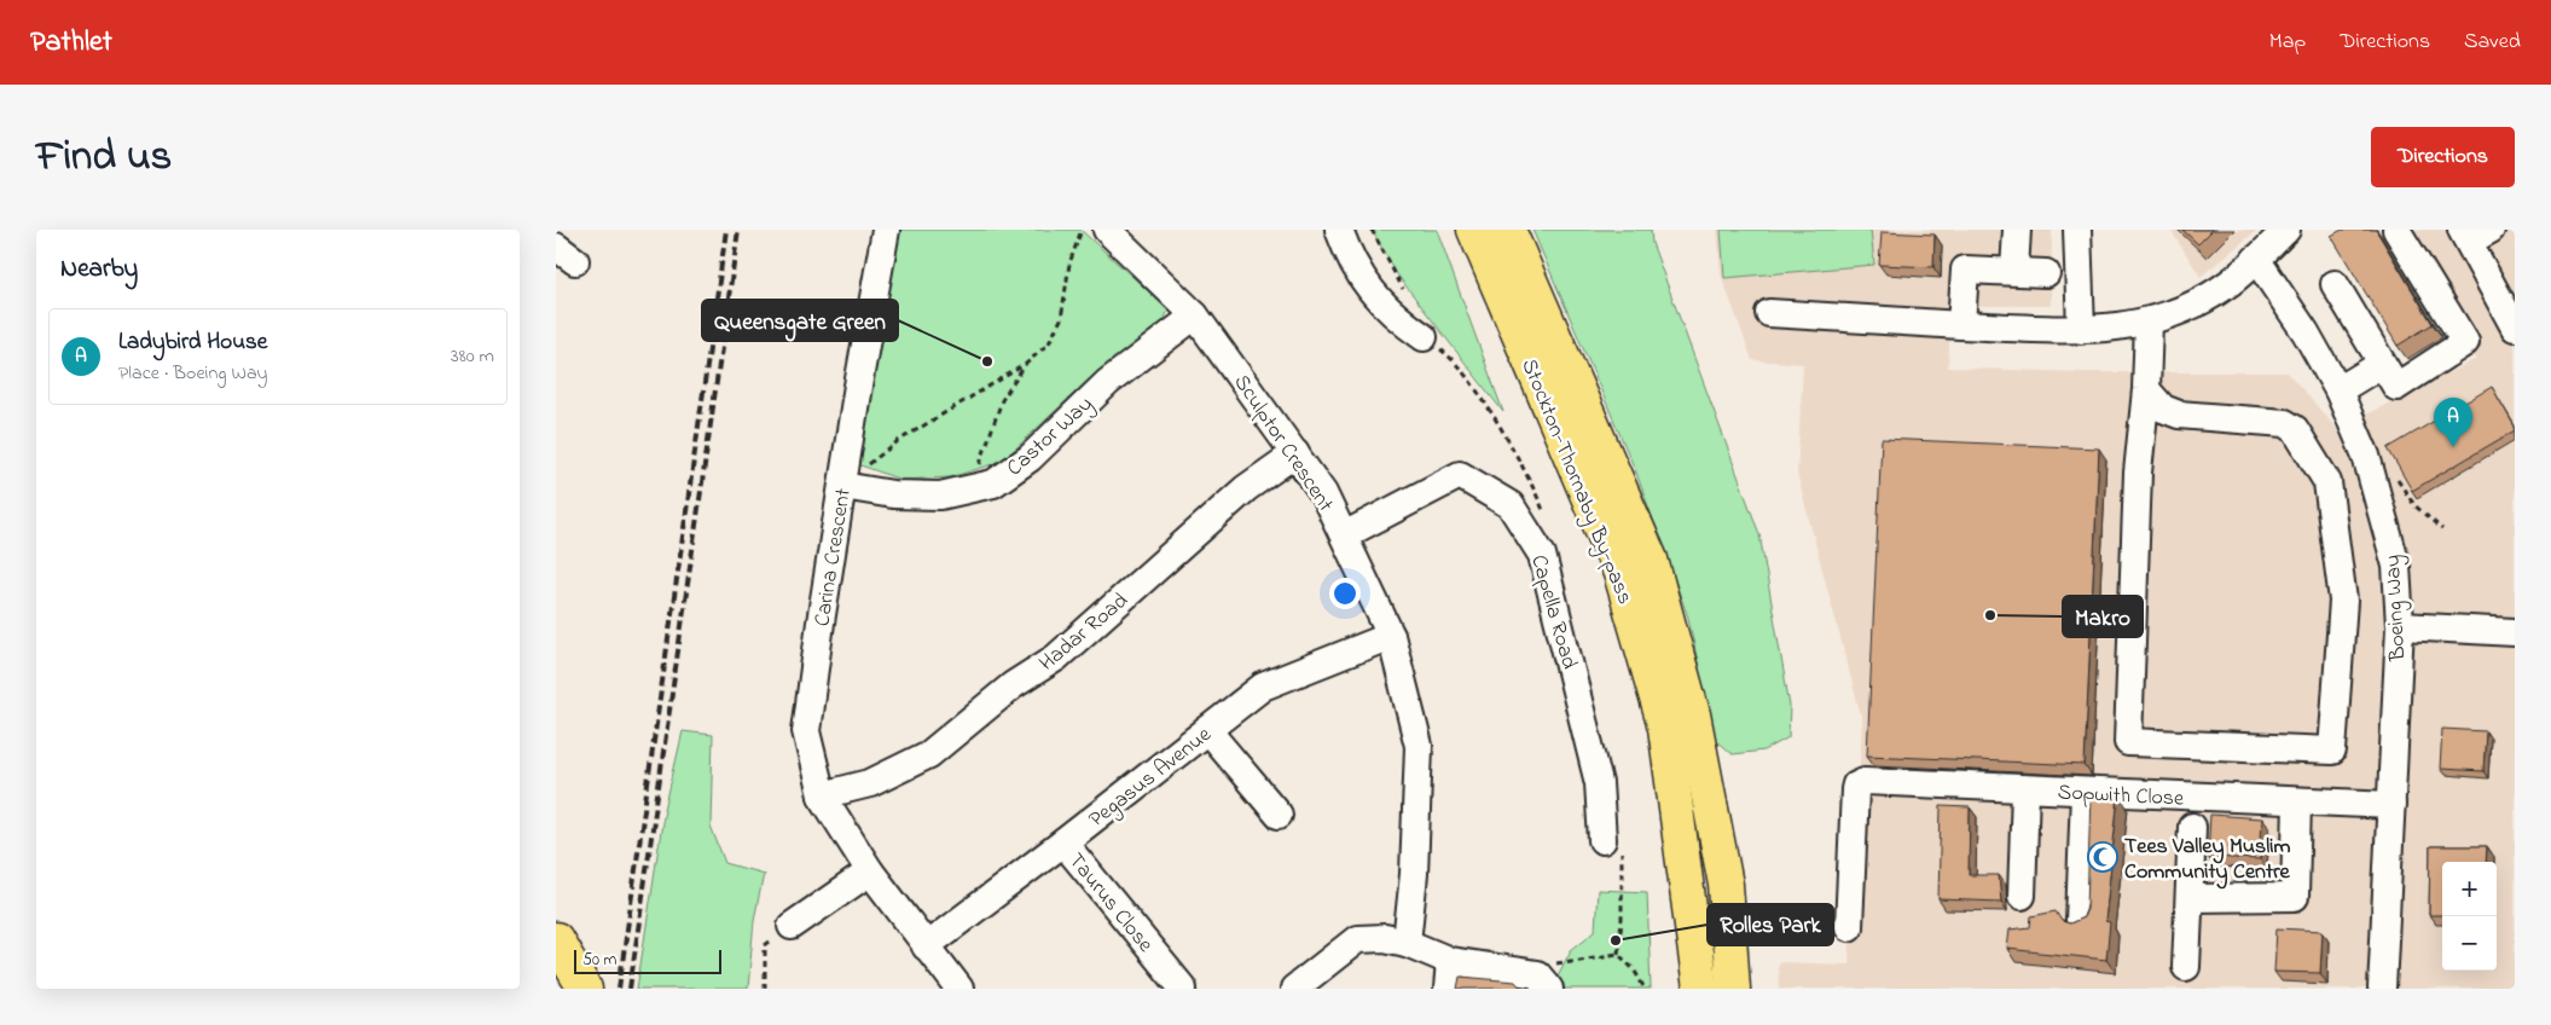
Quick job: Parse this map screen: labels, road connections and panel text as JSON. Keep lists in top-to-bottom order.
{
  "streets": {
    "main road": ["Stockton-Thornaby By-pass"],
    "street": [
      "Castor Way",
      "Sculptor Crescent",
      "Carina Crescent",
      "Boeing Way",
      "Capella Road",
      "Hadar Road",
      "Pegasus Avenue",
      "Sopwith Close",
      "Taurus Close"
    ]
  },
  "crossings": [
    ["Castor Way", "Sculptor Crescent"],
    ["Castor Way", "Carina Crescent"],
    ["Sculptor Crescent", "Capella Road"],
    ["Sculptor Crescent", "Hadar Road"],
    ["Sculptor Crescent", "Pegasus Avenue"],
    ["Carina Crescent", "Hadar Road"],
    ["Carina Crescent", "Pegasus Avenue"],
    ["Boeing Way", "Sopwith Close"],
    ["Pegasus Avenue", "Taurus Close"]
  ],
  "places": {
    "other": ["Queensgate Green", "Makro", "Rolles Park"],
    "mosque": ["Tees Valley Muslim Community Centre"]
  },
  "scale_bar": "50 m",
  "page": {
    "header": "Pathlet",
    "nav": ["Map", "Directions", "Saved"],
    "title": "Find us",
    "buttons": "Directions",
    "heading": "Nearby",
    "list": [
      {
        "mark": "A",
        "name": "Ladybird House",
        "note": "Place · Boeing Way",
        "value": "380 m"
      }
    ],
    "pins": "A",
    "map_buttons": ["+", "−"],
    "scale": "50 m"
  }
}
